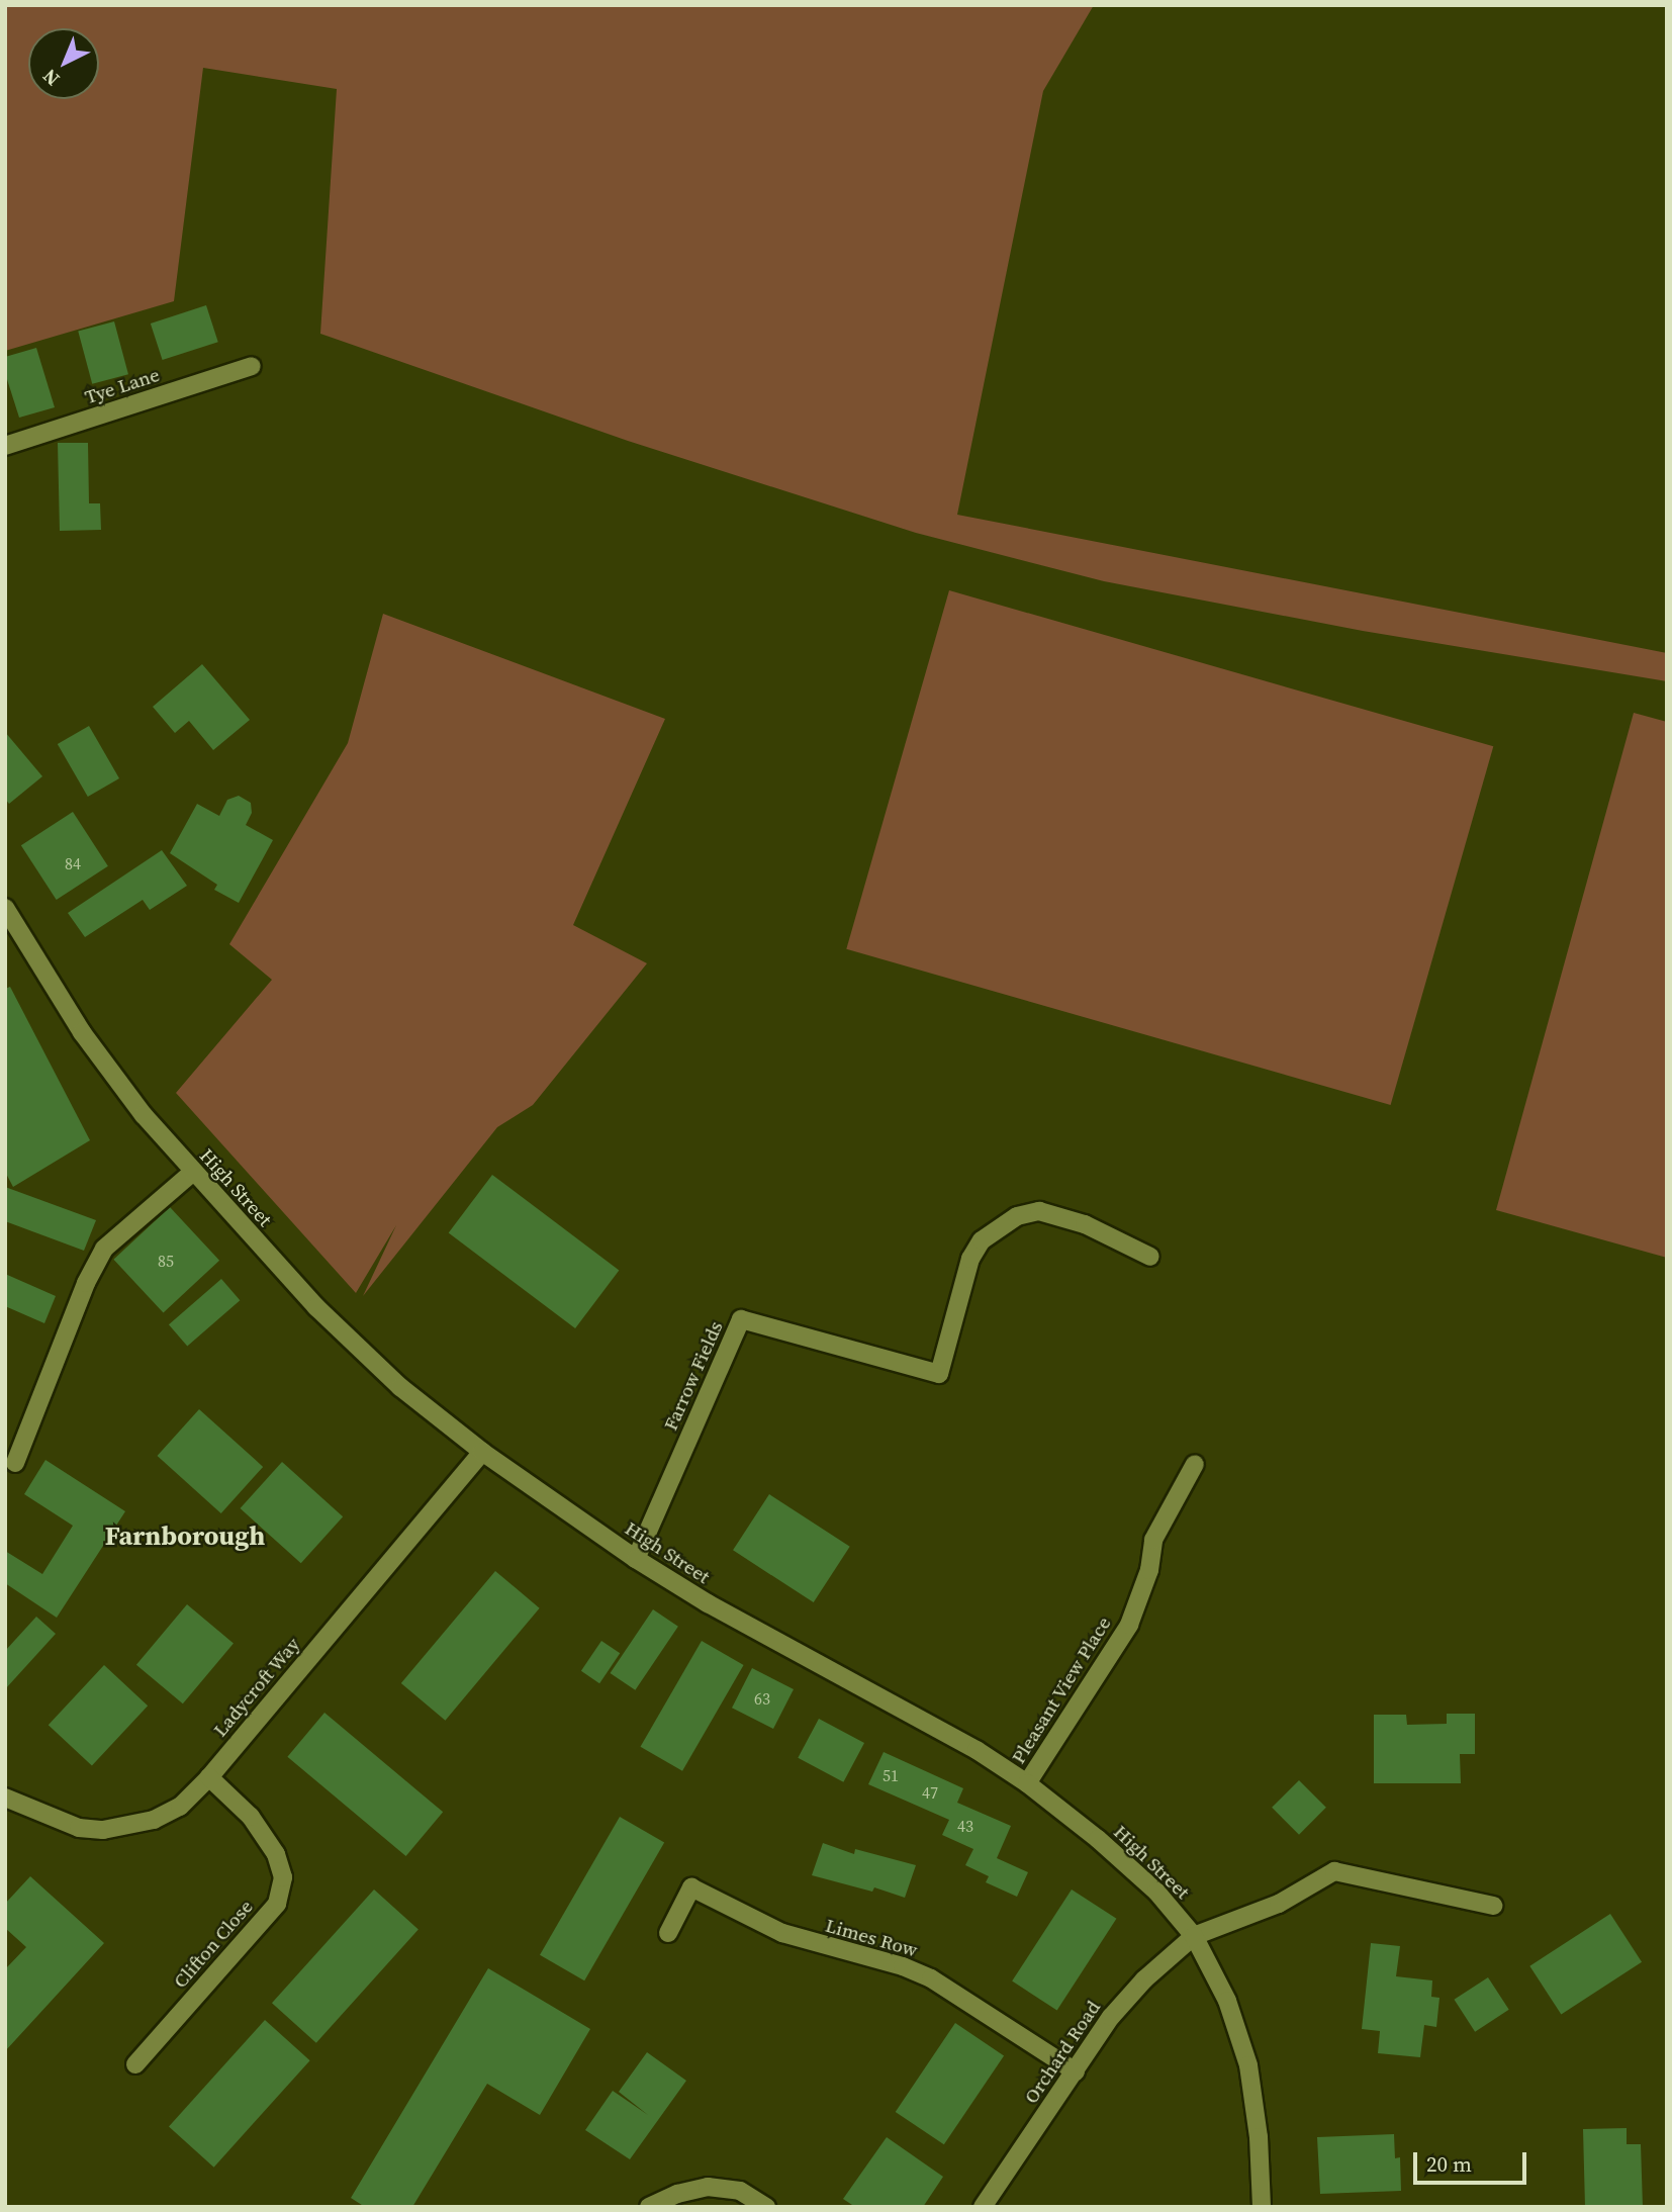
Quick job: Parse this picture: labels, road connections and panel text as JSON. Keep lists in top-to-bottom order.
{
  "streets": {
    "street": [
      "Tye Lane",
      "High Street",
      "Farrow Fields",
      "Ladycroft Way",
      "Pleasant View Place",
      "Limes Row",
      "Clifton Close",
      "Orchard Road"
    ]
  },
  "crossings": [
    ["High Street", "Farrow Fields"],
    ["High Street", "Ladycroft Way"],
    ["High Street", "Pleasant View Place"],
    ["High Street", "Orchard Road"],
    ["Ladycroft Way", "Clifton Close"],
    ["Limes Row", "Orchard Road"]
  ],
  "districts": ["Farnborough"],
  "house_numbers": [
    "84",
    "85",
    "63",
    "51",
    "47",
    "43"
  ],
  "scale_bar": "20 m",
  "north": "bottom left"
}
